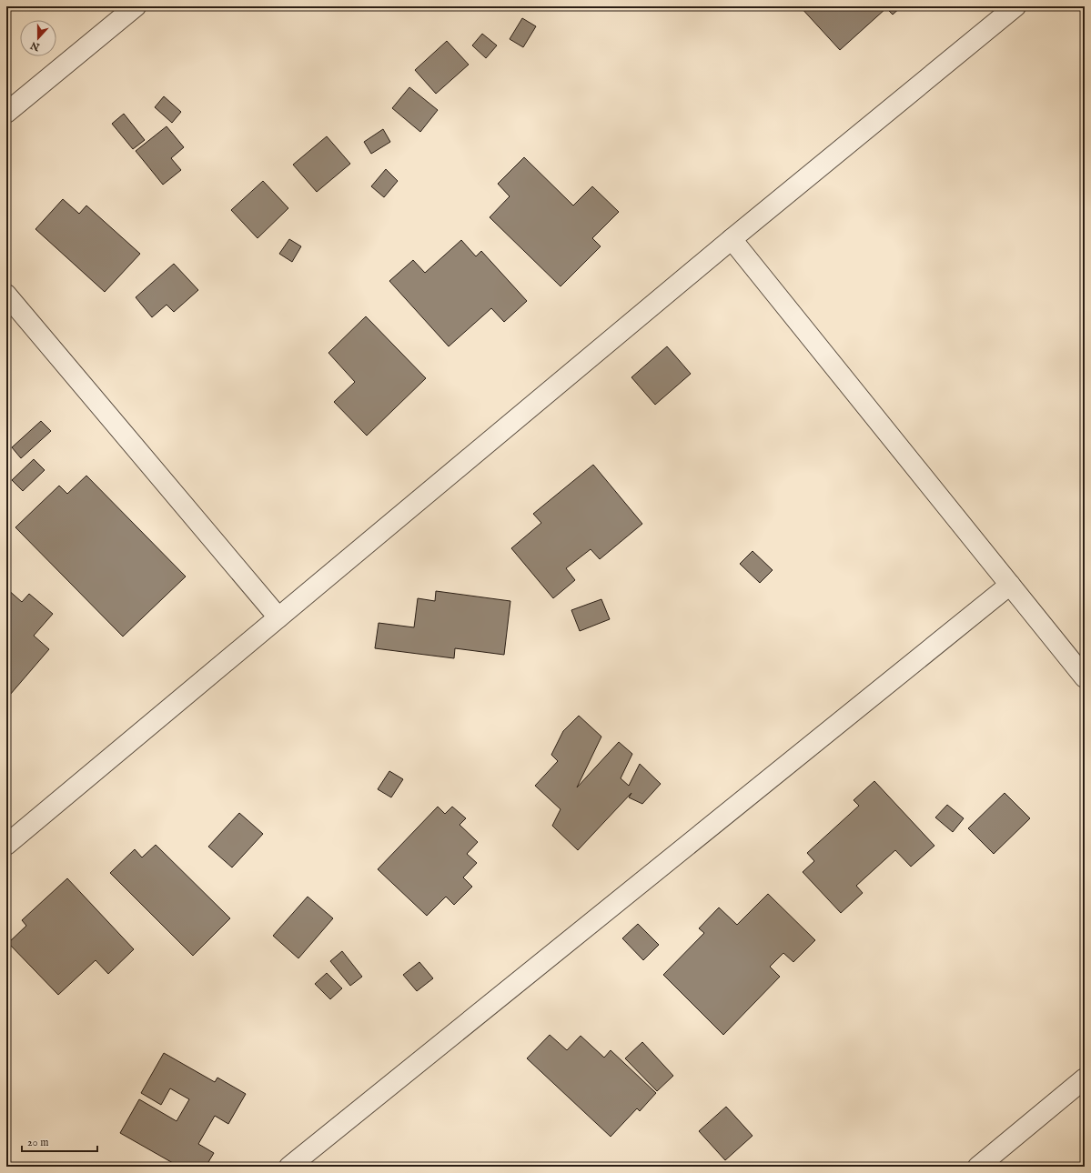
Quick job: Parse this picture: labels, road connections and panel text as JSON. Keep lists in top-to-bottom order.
{
  "scale_bar": "20 m",
  "north": "bottom"
}
